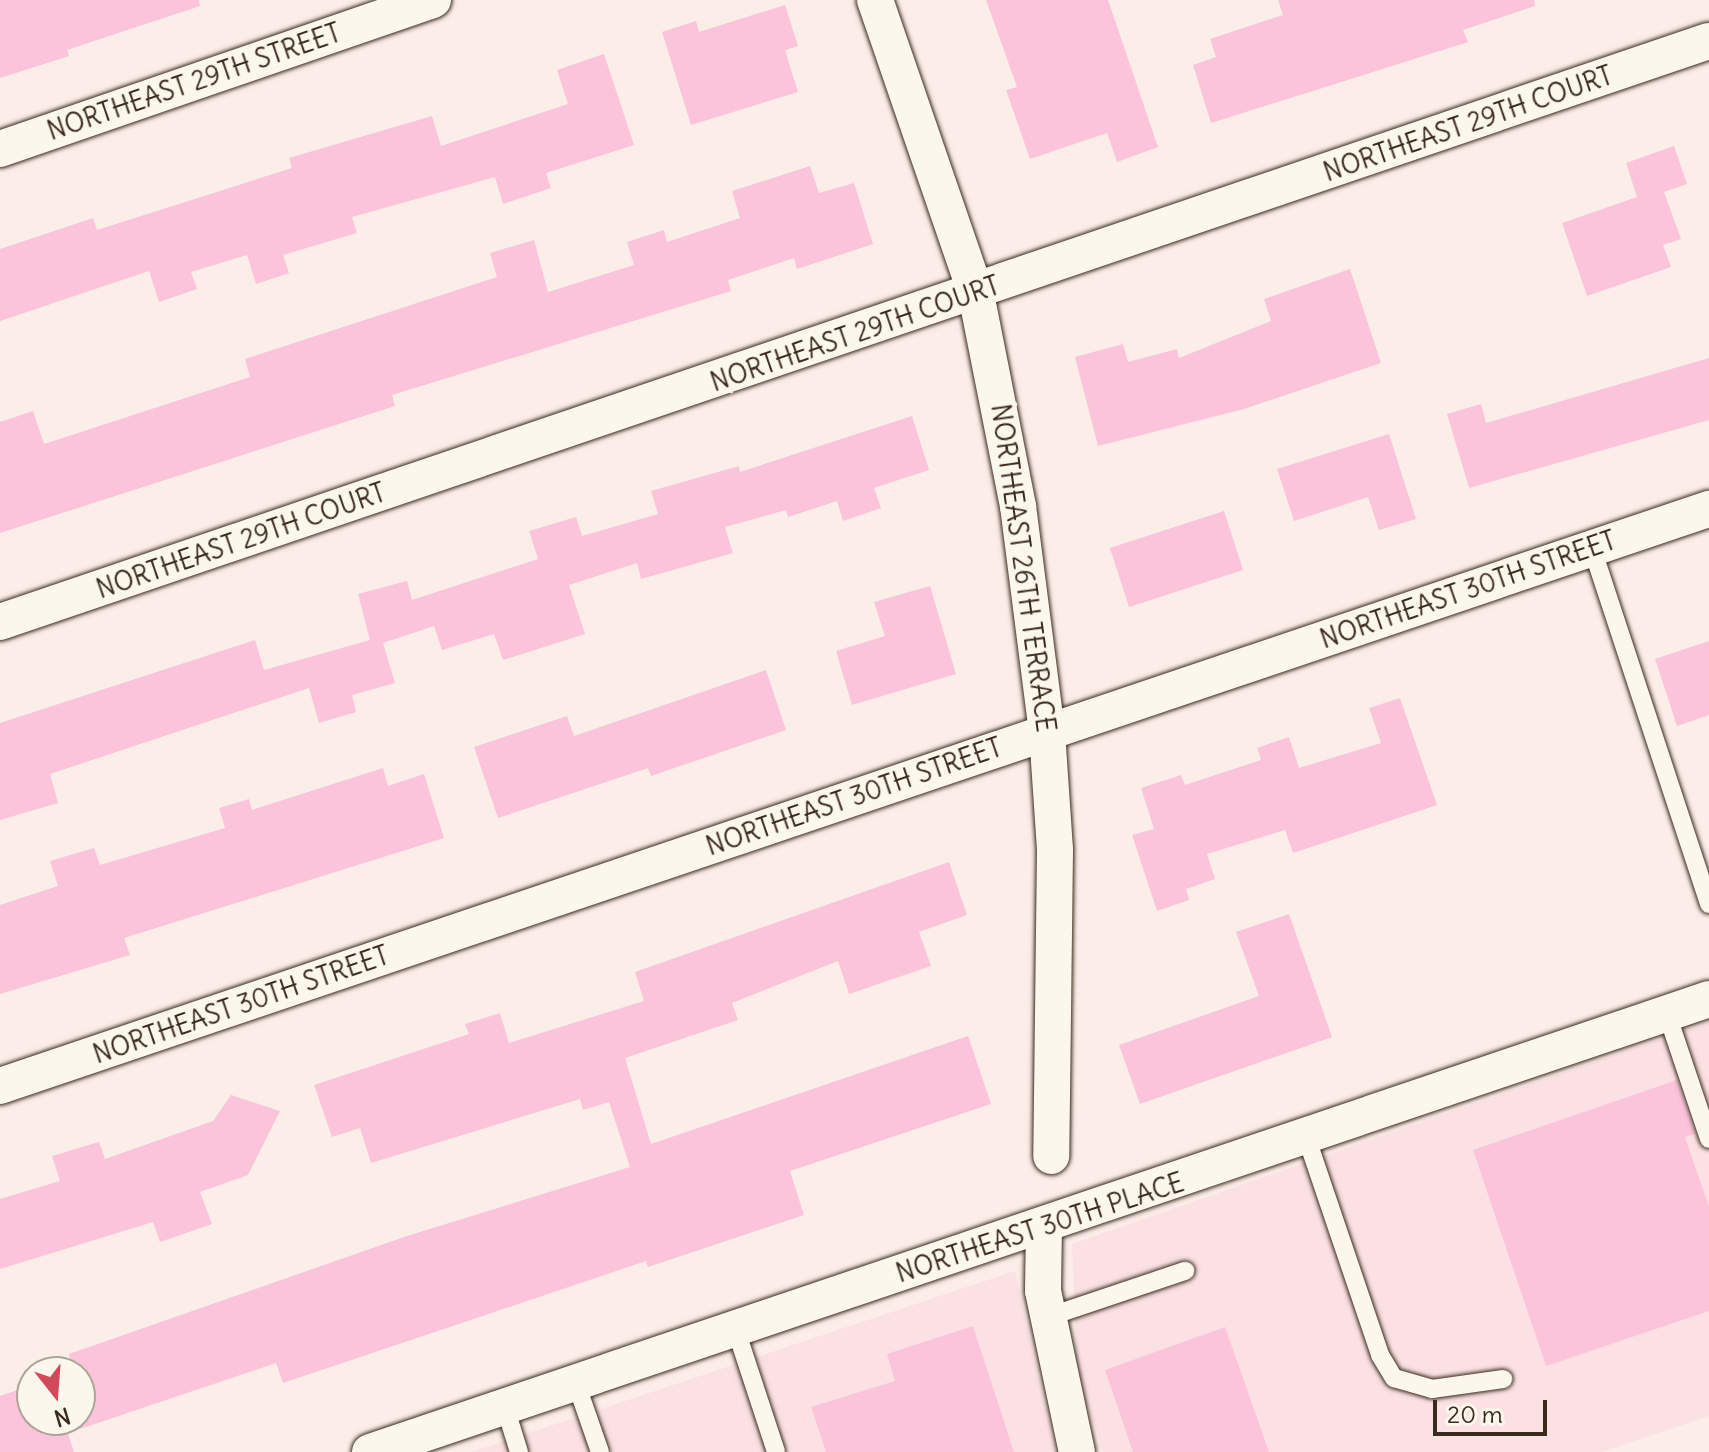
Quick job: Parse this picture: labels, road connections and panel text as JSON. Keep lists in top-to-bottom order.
{
  "streets": {
    "street": [
      "NORTHEAST 29TH STREET",
      "NORTHEAST 29TH COURT",
      "NORTHEAST 26TH TERRACE",
      "NORTHEAST 30TH STREET",
      "NORTHEAST 30TH PLACE"
    ]
  },
  "crossings": [
    ["NORTHEAST 29TH COURT", "NORTHEAST 26TH TERRACE"],
    ["NORTHEAST 26TH TERRACE", "NORTHEAST 30TH STREET"]
  ],
  "scale_bar": "20 m",
  "north": "bottom"
}
